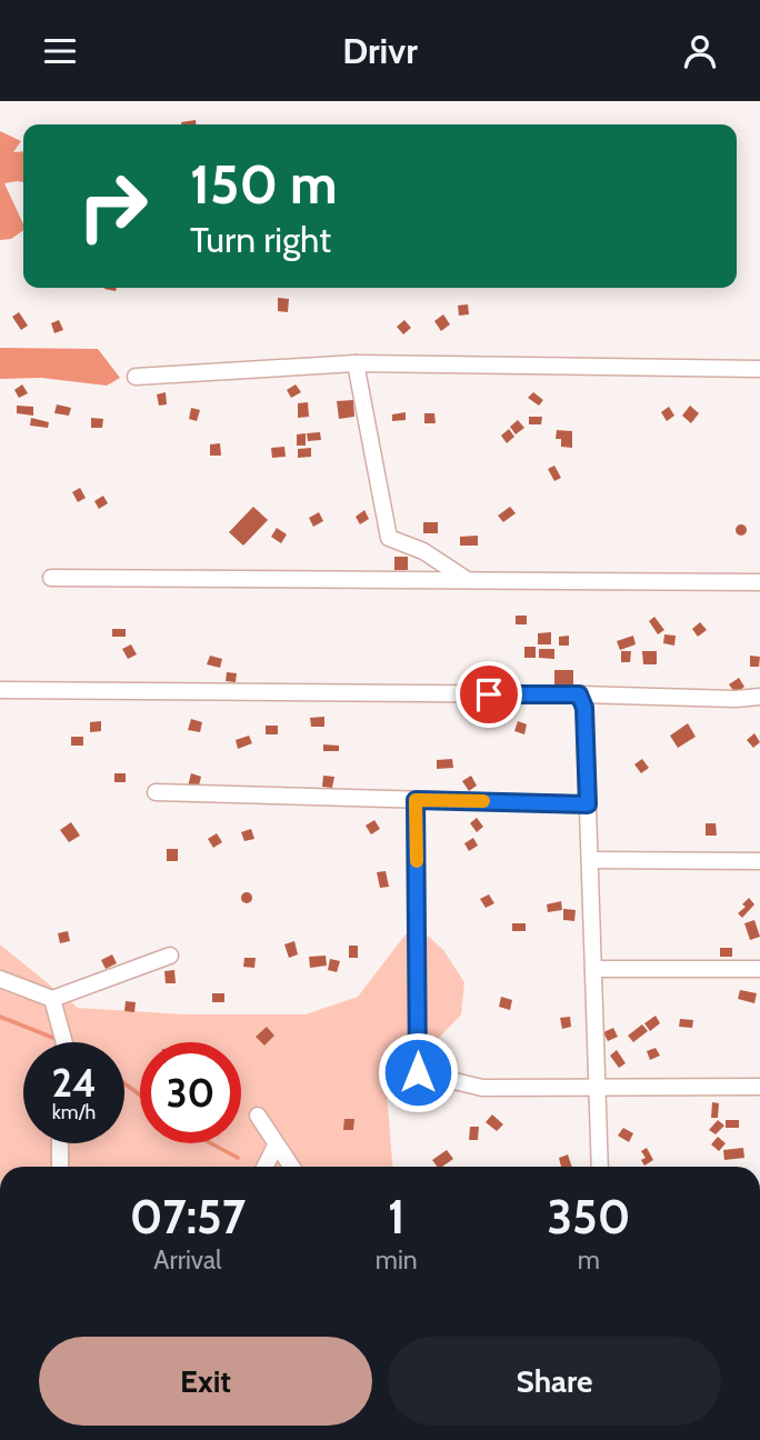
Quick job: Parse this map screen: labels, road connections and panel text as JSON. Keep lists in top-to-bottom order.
{
  "page": {
    "header": "Drivr",
    "turn": ["150 m", "Turn right"],
    "speed": "24 km/h",
    "limit": "30",
    "eta": [
      "07:57",
      "Arrival",
      "1",
      "min",
      "350",
      "m"
    ],
    "buttons": ["Exit", "Share"]
  }
}
